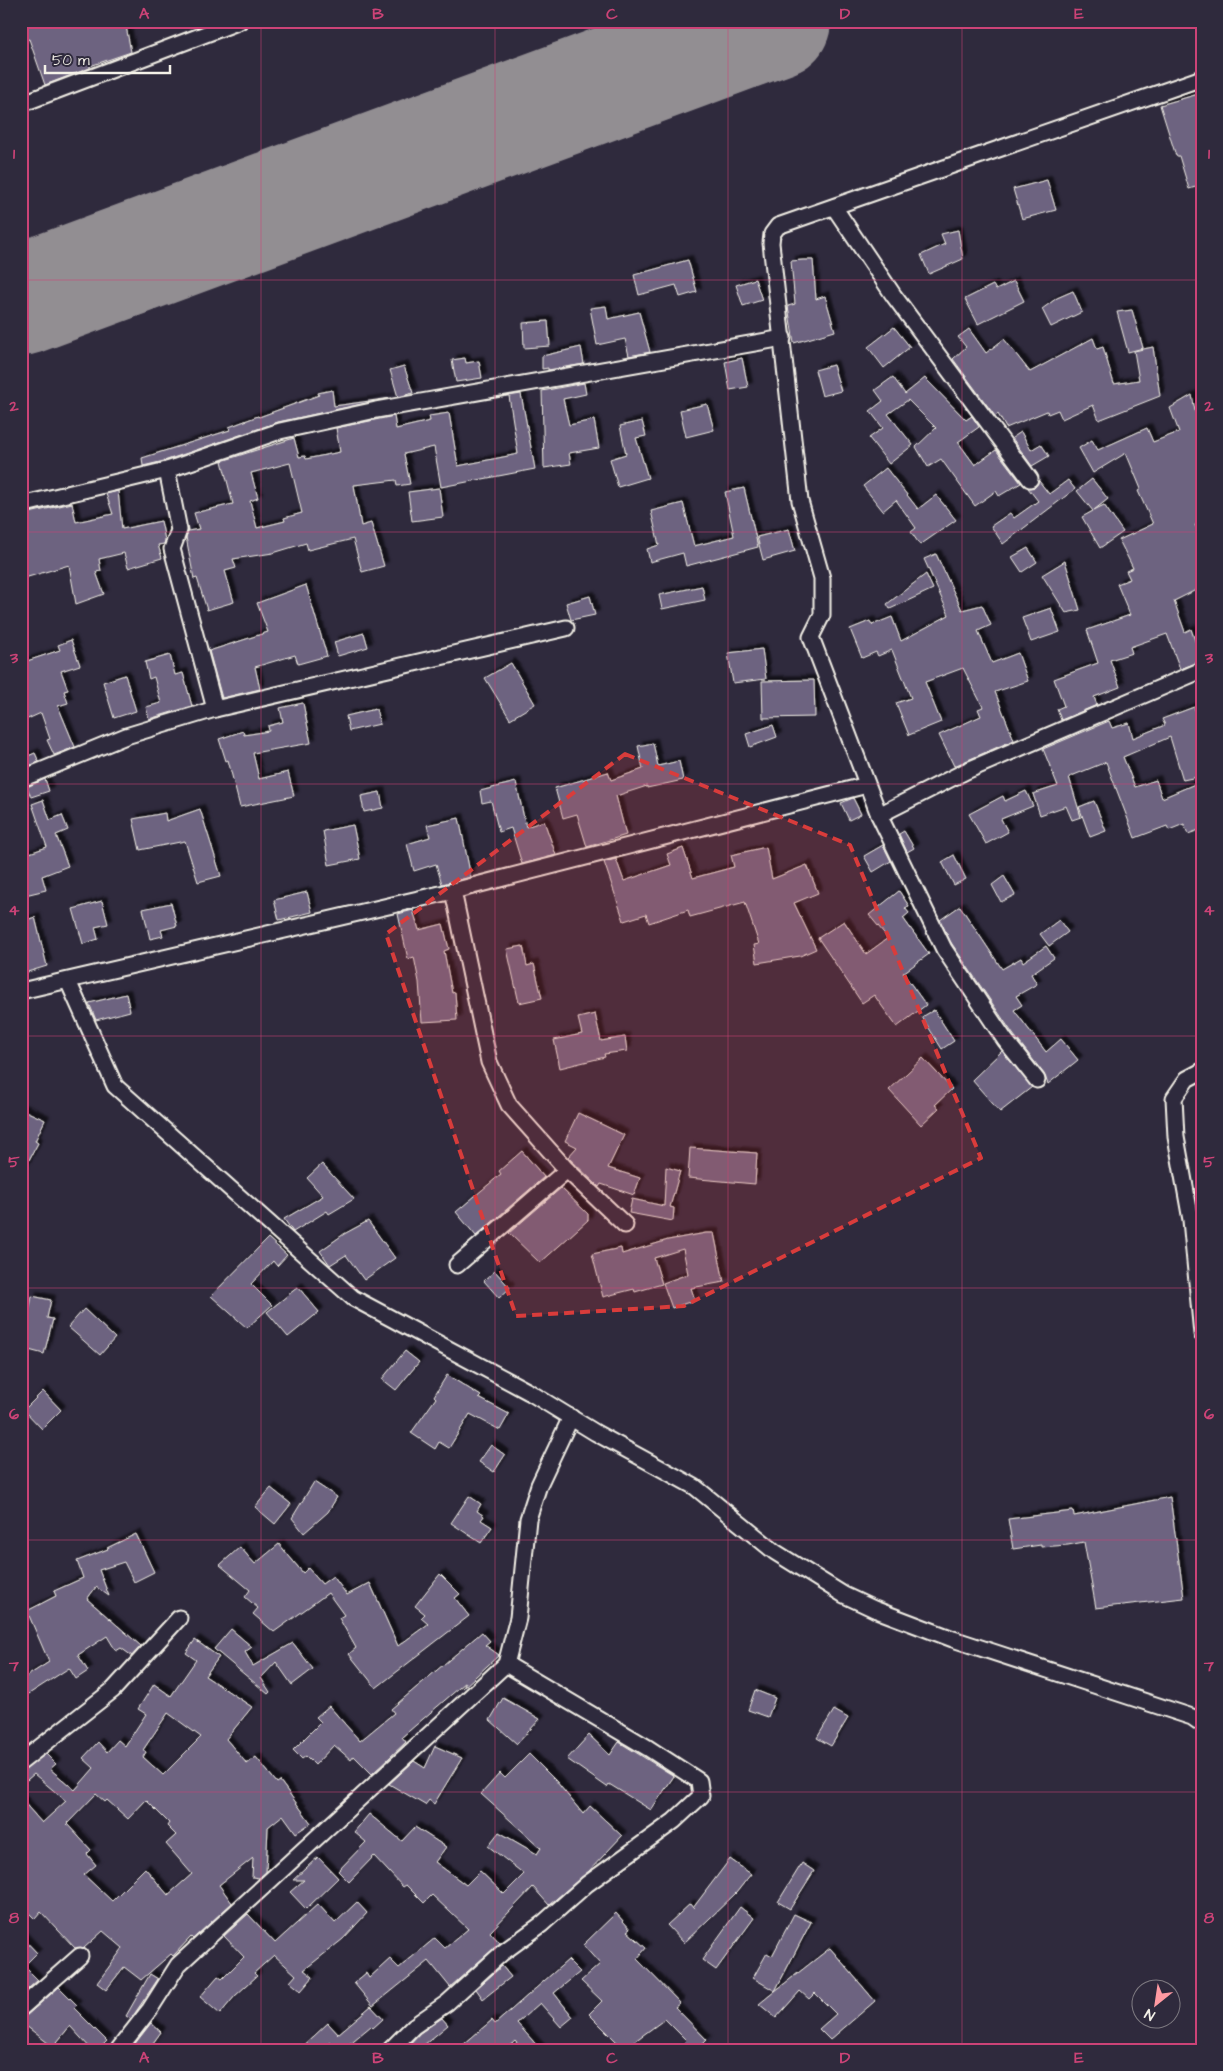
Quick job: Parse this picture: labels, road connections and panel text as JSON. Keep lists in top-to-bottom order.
{
  "scale_bar": "50 m",
  "north": "bottom left",
  "grid": {
    "columns": [
      "A",
      "B",
      "C",
      "D",
      "E"
    ],
    "rows": [
      "1",
      "2",
      "3",
      "4",
      "5",
      "6",
      "7",
      "8"
    ]
  }
}
